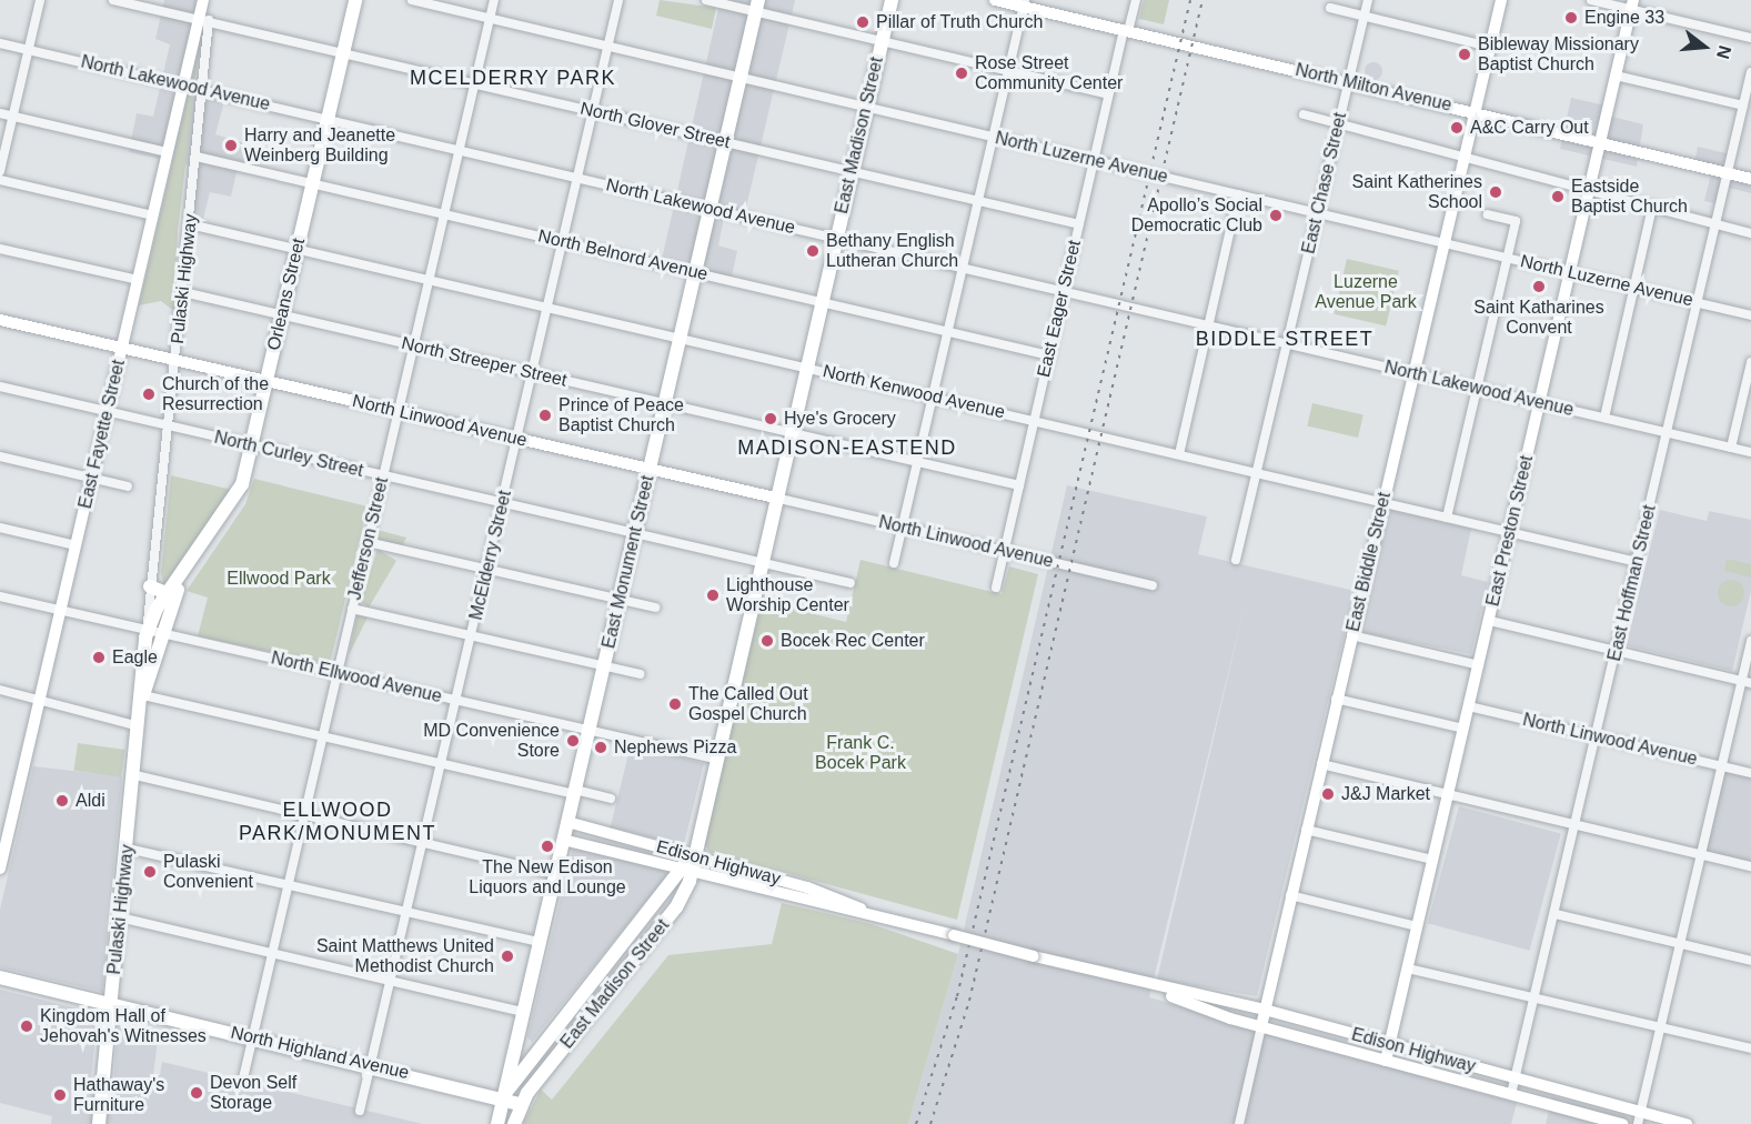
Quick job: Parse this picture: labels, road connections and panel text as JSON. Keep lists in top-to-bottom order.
{
  "streets": {
    "main road": [
      "East Madison Street",
      "Pulaski Highway",
      "Orleans Street",
      "East Monument Street",
      "North Highland Avenue"
    ],
    "street": [
      "North Lakewood Avenue",
      "North Milton Avenue",
      "North Glover Street",
      "North Luzerne Avenue",
      "East Chase Street",
      "North Belnord Avenue",
      "East Eager Street",
      "North Streeper Street",
      "North Kenwood Avenue",
      "North Linwood Avenue",
      "East Fayette Street",
      "North Curley Street",
      "East Preston Street",
      "Jefferson Street",
      "McElderry Street",
      "East Biddle Street",
      "East Hoffman Street",
      "North Ellwood Avenue",
      "Edison Highway"
    ]
  },
  "crossings": [
    ["North Lakewood Avenue", "East Madison Street"],
    ["North Lakewood Avenue", "East Chase Street"],
    ["North Lakewood Avenue", "Pulaski Highway"],
    ["North Lakewood Avenue", "Orleans Street"],
    ["North Lakewood Avenue", "East Eager Street"],
    ["North Lakewood Avenue", "East Fayette Street"],
    ["North Lakewood Avenue", "East Preston Street"],
    ["North Lakewood Avenue", "Jefferson Street"],
    ["North Lakewood Avenue", "McElderry Street"],
    ["North Lakewood Avenue", "East Monument Street"],
    ["North Lakewood Avenue", "East Biddle Street"],
    ["North Lakewood Avenue", "East Hoffman Street"],
    ["North Milton Avenue", "East Chase Street"],
    ["North Milton Avenue", "East Eager Street"],
    ["North Milton Avenue", "East Preston Street"],
    ["North Milton Avenue", "East Biddle Street"],
    ["North Milton Avenue", "East Hoffman Street"],
    ["North Glover Street", "East Madison Street"],
    ["North Glover Street", "Pulaski Highway"],
    ["North Glover Street", "Orleans Street"],
    ["North Glover Street", "East Eager Street"],
    ["North Glover Street", "East Fayette Street"],
    ["North Glover Street", "Jefferson Street"],
    ["North Glover Street", "McElderry Street"],
    ["North Glover Street", "East Monument Street"],
    ["East Madison Street", "North Luzerne Avenue"],
    ["East Madison Street", "North Belnord Avenue"],
    ["East Madison Street", "North Streeper Street"],
    ["East Madison Street", "North Kenwood Avenue"],
    ["East Madison Street", "North Linwood Avenue"],
    ["East Madison Street", "North Curley Street"],
    ["East Madison Street", "East Monument Street"],
    ["East Madison Street", "North Ellwood Avenue"],
    ["East Madison Street", "Edison Highway"],
    ["East Madison Street", "North Highland Avenue"],
    ["North Luzerne Avenue", "East Chase Street"],
    ["North Luzerne Avenue", "East Eager Street"],
    ["North Luzerne Avenue", "East Preston Street"],
    ["North Luzerne Avenue", "Jefferson Street"],
    ["North Luzerne Avenue", "McElderry Street"],
    ["North Luzerne Avenue", "East Monument Street"],
    ["North Luzerne Avenue", "East Biddle Street"],
    ["North Luzerne Avenue", "East Hoffman Street"],
    ["East Chase Street", "North Kenwood Avenue"],
    ["North Belnord Avenue", "Pulaski Highway"],
    ["North Belnord Avenue", "Orleans Street"],
    ["North Belnord Avenue", "East Eager Street"],
    ["North Belnord Avenue", "Jefferson Street"],
    ["North Belnord Avenue", "McElderry Street"],
    ["North Belnord Avenue", "East Monument Street"],
    ["Pulaski Highway", "Orleans Street"],
    ["Pulaski Highway", "North Streeper Street"],
    ["Pulaski Highway", "North Kenwood Avenue"],
    ["Pulaski Highway", "North Linwood Avenue"],
    ["Pulaski Highway", "East Fayette Street"],
    ["Pulaski Highway", "North Curley Street"],
    ["Pulaski Highway", "North Ellwood Avenue"],
    ["Pulaski Highway", "North Highland Avenue"],
    ["Orleans Street", "North Streeper Street"],
    ["Orleans Street", "North Kenwood Avenue"],
    ["Orleans Street", "North Linwood Avenue"],
    ["Orleans Street", "North Curley Street"],
    ["Orleans Street", "North Ellwood Avenue"],
    ["East Eager Street", "North Streeper Street"],
    ["East Eager Street", "North Kenwood Avenue"],
    ["East Eager Street", "North Linwood Avenue"],
    ["North Streeper Street", "Jefferson Street"],
    ["North Streeper Street", "McElderry Street"],
    ["North Streeper Street", "East Monument Street"],
    ["North Kenwood Avenue", "East Preston Street"],
    ["North Kenwood Avenue", "Jefferson Street"],
    ["North Kenwood Avenue", "McElderry Street"],
    ["North Kenwood Avenue", "East Monument Street"],
    ["North Kenwood Avenue", "East Biddle Street"],
    ["North Kenwood Avenue", "East Hoffman Street"],
    ["North Linwood Avenue", "East Fayette Street"],
    ["North Linwood Avenue", "East Preston Street"],
    ["North Linwood Avenue", "Jefferson Street"],
    ["North Linwood Avenue", "McElderry Street"],
    ["North Linwood Avenue", "East Monument Street"],
    ["North Linwood Avenue", "East Hoffman Street"],
    ["East Fayette Street", "North Curley Street"],
    ["East Fayette Street", "North Ellwood Avenue"],
    ["North Curley Street", "Jefferson Street"],
    ["North Curley Street", "McElderry Street"],
    ["North Curley Street", "East Monument Street"],
    ["East Preston Street", "Edison Highway"],
    ["Jefferson Street", "North Ellwood Avenue"],
    ["Jefferson Street", "North Highland Avenue"],
    ["McElderry Street", "North Ellwood Avenue"],
    ["McElderry Street", "North Highland Avenue"],
    ["East Monument Street", "North Ellwood Avenue"],
    ["East Monument Street", "Edison Highway"],
    ["East Monument Street", "North Highland Avenue"],
    ["East Biddle Street", "Edison Highway"],
    ["East Hoffman Street", "Edison Highway"]
  ],
  "districts": [
    "MCELDERRY PARK",
    "BIDDLE STREET",
    "MADISON-EASTEND",
    "ELLWOOD PARK/MONUMENT"
  ],
  "parks": ["Luzerne Avenue Park", "Ellwood Park", "Frank C. Bocek Park"],
  "places": [
    "Engine 33",
    "Pillar of Truth Church",
    "Bibleway Missionary Baptist Church",
    "Rose Street Community Center",
    "A&C Carry Out",
    "Harry and Jeanette Weinberg Building",
    "Saint Katherines School",
    "Eastside Baptist Church",
    "Apollo’s Social Democratic Club",
    "Bethany English Lutheran Church",
    "Saint Katharines Convent",
    "Church of the Resurrection",
    "Prince of Peace Baptist Church",
    "Hye's Grocery",
    "Lighthouse Worship Center",
    "Bocek Rec Center",
    "Eagle",
    "The Called Out Gospel Church",
    "MD Convenience Store",
    "Nephews Pizza",
    "J&J Market",
    "Aldi",
    "The New Edison Liquors and Lounge",
    "Pulaski Convenient",
    "Saint Matthews United Methodist Church",
    "Kingdom Hall of Jehovah's Witnesses",
    "Devon Self Storage",
    "Hathaway's Furniture"
  ],
  "north": "right"
}
